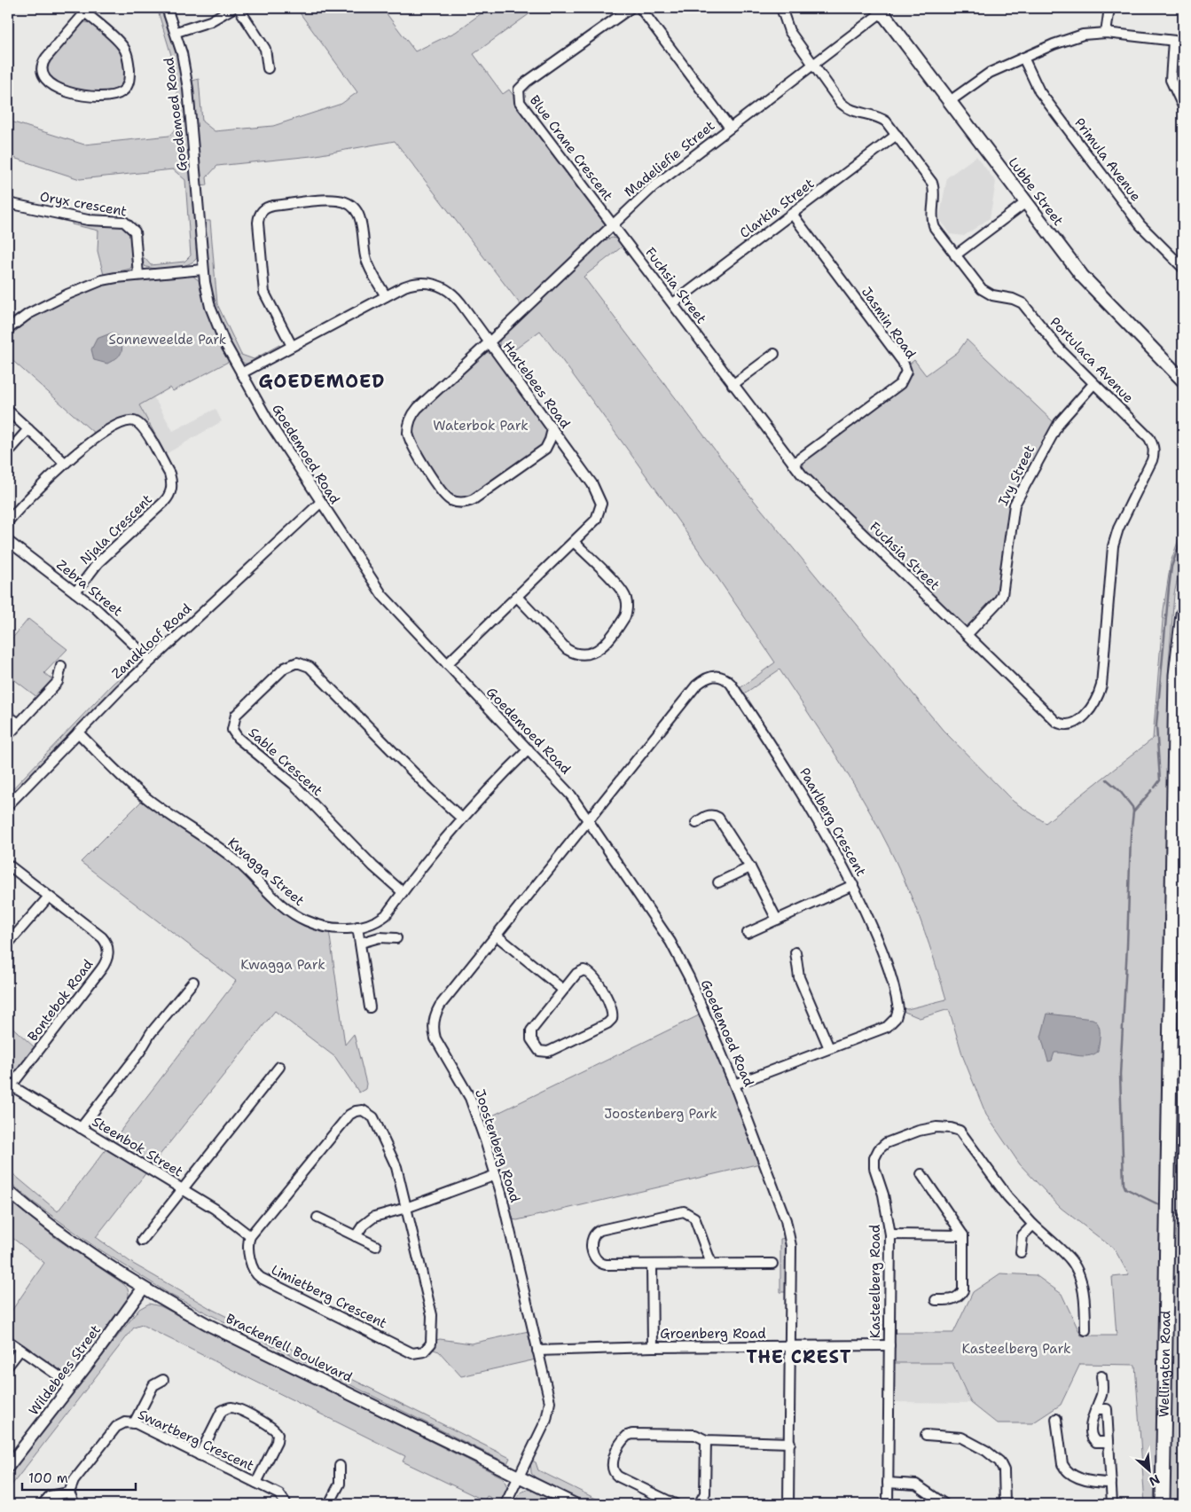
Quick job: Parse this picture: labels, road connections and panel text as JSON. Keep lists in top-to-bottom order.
{
  "streets": {
    "main road": ["Lubbe Street", "Wellington Road"],
    "street": [
      "Goedemoed Road",
      "Blue Crane Crescent",
      "Madeliefie Street",
      "Primula Avenue",
      "Oryx crescent",
      "Clarkia Street",
      "Fuchsia Street",
      "Jasmin Road",
      "Portulaca Avenue",
      "Hartebees Road",
      "Ivy Street",
      "Njala Crescent",
      "Zebra Street",
      "Zandkloof Road",
      "Sable Crescent",
      "Paarlberg Crescent",
      "Kwagga Street",
      "Bontebok Road",
      "Joostenberg Road",
      "Steenbok Street",
      "Kasteelberg Road",
      "Limietberg Crescent",
      "Groenberg Road",
      "Brackenfell Boulevard",
      "Wildebees Street",
      "Swartberg Crescent"
    ]
  },
  "crossings": [
    ["Goedemoed Road", "Hartebees Road"],
    ["Goedemoed Road", "Zandkloof Road"],
    ["Goedemoed Road", "Paarlberg Crescent"],
    ["Goedemoed Road", "Kwagga Street"],
    ["Goedemoed Road", "Joostenberg Road"],
    ["Goedemoed Road", "Groenberg Road"],
    ["Blue Crane Crescent", "Madeliefie Street"],
    ["Blue Crane Crescent", "Fuchsia Street"],
    ["Madeliefie Street", "Lubbe Street"],
    ["Madeliefie Street", "Fuchsia Street"],
    ["Madeliefie Street", "Portulaca Avenue"],
    ["Madeliefie Street", "Hartebees Road"],
    ["Clarkia Street", "Fuchsia Street"],
    ["Clarkia Street", "Jasmin Road"],
    ["Clarkia Street", "Portulaca Avenue"],
    ["Fuchsia Street", "Jasmin Road"],
    ["Fuchsia Street", "Portulaca Avenue"],
    ["Fuchsia Street", "Ivy Street"],
    ["Portulaca Avenue", "Ivy Street"],
    ["Njala Crescent", "Zebra Street"],
    ["Zebra Street", "Zandkloof Road"],
    ["Zandkloof Road", "Kwagga Street"],
    ["Sable Crescent", "Kwagga Street"],
    ["Paarlberg Crescent", "Joostenberg Road"],
    ["Bontebok Road", "Steenbok Street"],
    ["Joostenberg Road", "Groenberg Road"],
    ["Joostenberg Road", "Brackenfell Boulevard"],
    ["Steenbok Street", "Limietberg Crescent"],
    ["Kasteelberg Road", "Groenberg Road"],
    ["Brackenfell Boulevard", "Wildebees Street"]
  ],
  "districts": ["GOEDEMOED", "THE CREST"],
  "parks": [
    "Sonneweelde Park",
    "Waterbok Park",
    "Kwagga Park",
    "Joostenberg Park",
    "Kasteelberg Park"
  ],
  "scale_bar": "100 m",
  "north": "bottom right"
}
